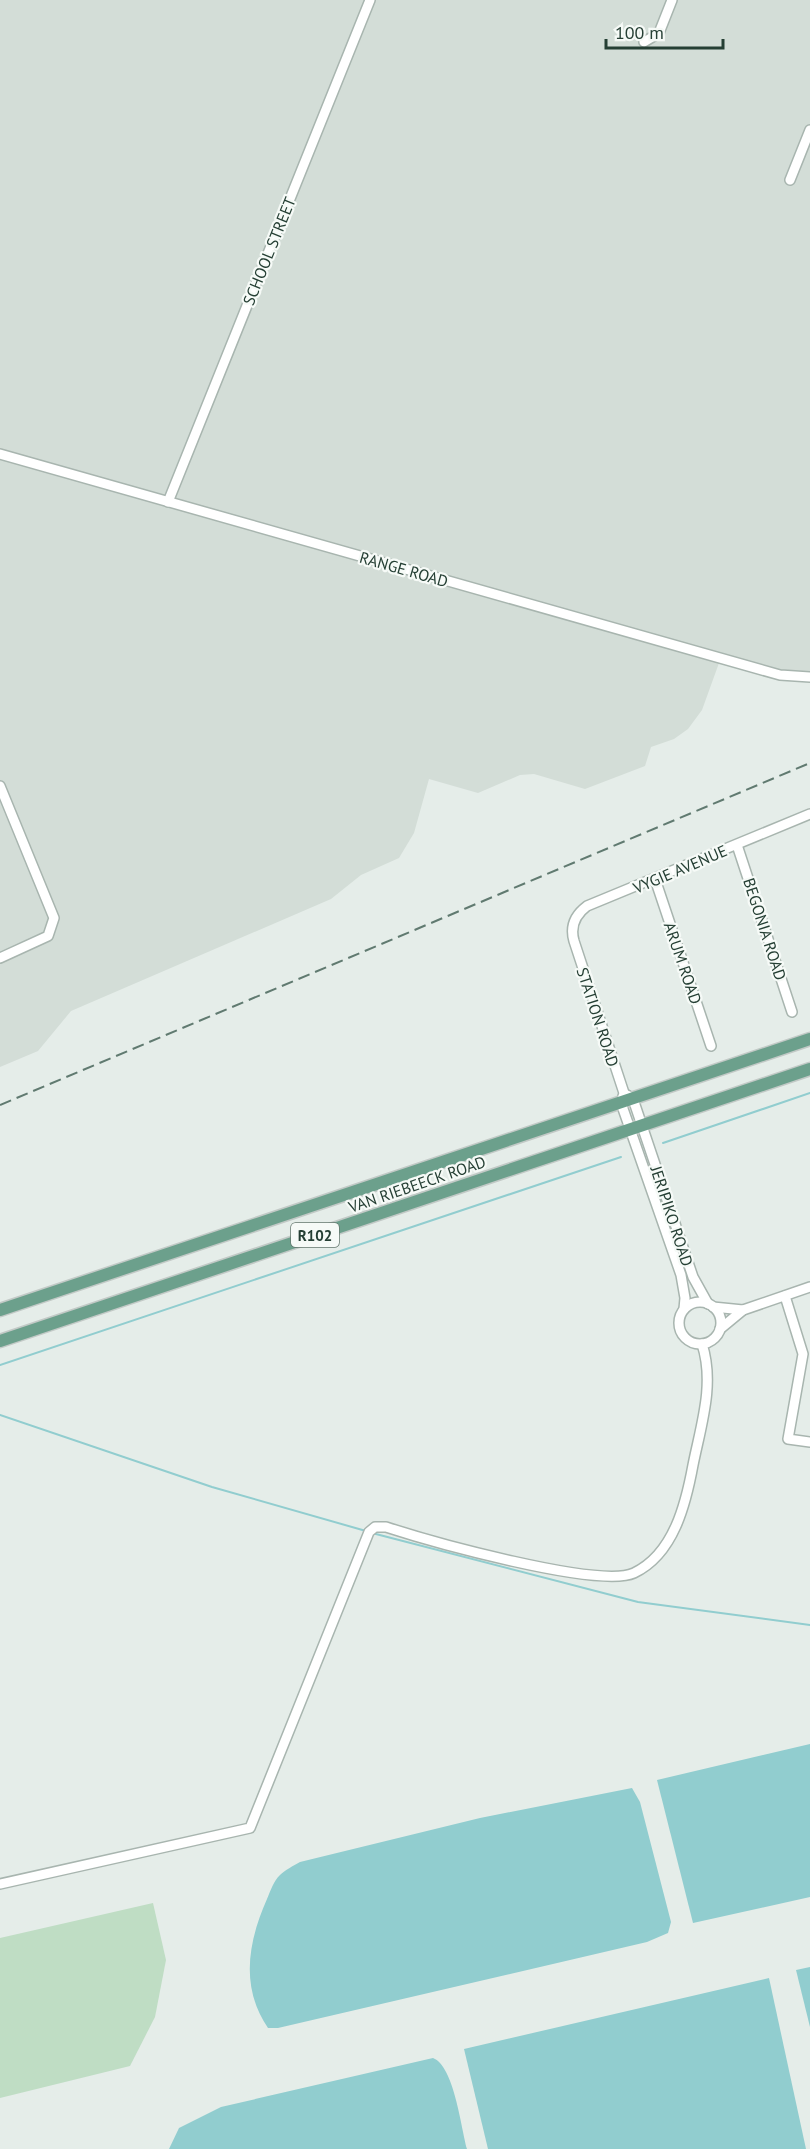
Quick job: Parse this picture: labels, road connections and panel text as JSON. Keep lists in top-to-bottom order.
{
  "streets": {
    "main road": ["VAN RIEBEECK ROAD", "R102"],
    "street": [
      "SCHOOL STREET",
      "RANGE ROAD",
      "VYGIE AVENUE",
      "BEGONIA ROAD",
      "ARUM ROAD",
      "STATION ROAD",
      "JERIPIKO ROAD"
    ]
  },
  "crossings": [
    ["SCHOOL STREET", "RANGE ROAD"],
    ["VYGIE AVENUE", "BEGONIA ROAD"],
    ["VYGIE AVENUE", "ARUM ROAD"],
    ["VYGIE AVENUE", "STATION ROAD"],
    ["STATION ROAD", "VAN RIEBEECK ROAD"],
    ["STATION ROAD", "JERIPIKO ROAD"],
    ["VAN RIEBEECK ROAD", "JERIPIKO ROAD"]
  ],
  "scale_bar": "100 m"
}
